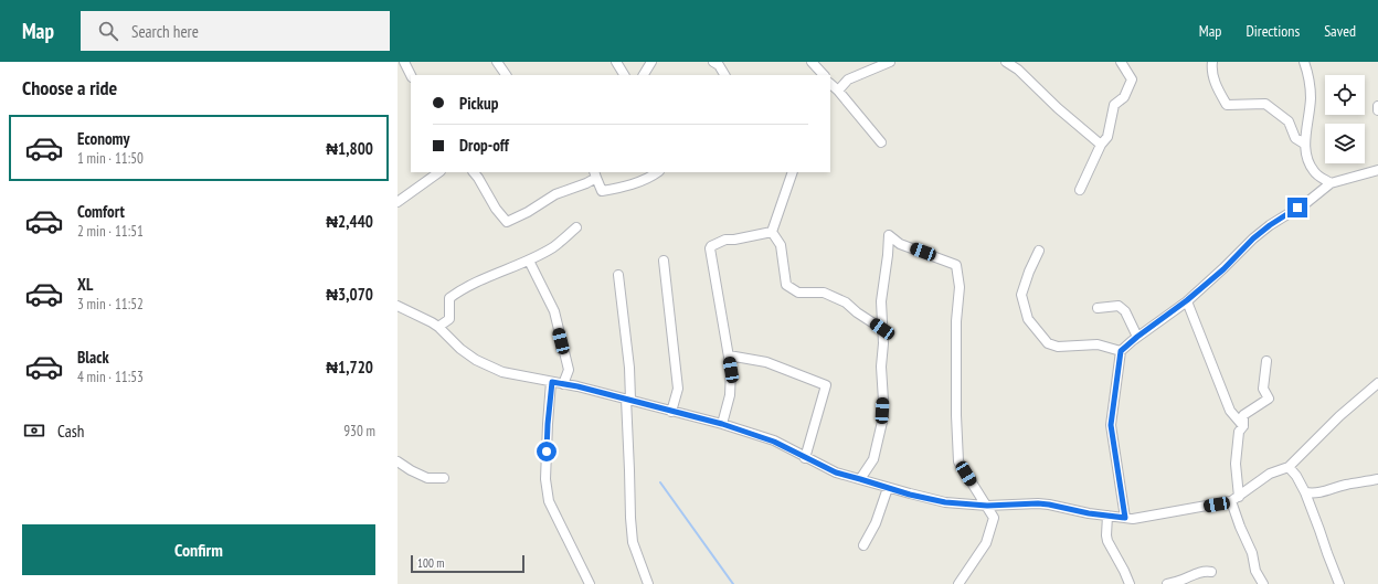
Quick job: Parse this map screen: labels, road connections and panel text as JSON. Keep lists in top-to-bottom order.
{
  "scale_bar": "100 m",
  "page": {
    "header": "Map",
    "search": "Search here",
    "nav": ["Map", "Directions", "Saved"],
    "heading": "Choose a ride",
    "banner": ["Pickup", "Drop-off"],
    "list": [
      {
        "name": "Economy",
        "note": "1 min · 11:50",
        "value": "₦1,800"
      },
      {
        "name": "Comfort",
        "note": "2 min · 11:51",
        "value": "₦2,440"
      },
      {
        "name": "XL",
        "note": "3 min · 11:52",
        "value": "₦3,070"
      },
      {
        "name": "Black",
        "note": "4 min · 11:53",
        "value": "₦1,720"
      }
    ],
    "pay": ["Cash", "930 m"],
    "buttons": "Confirm",
    "scale": "100 m"
  }
}
